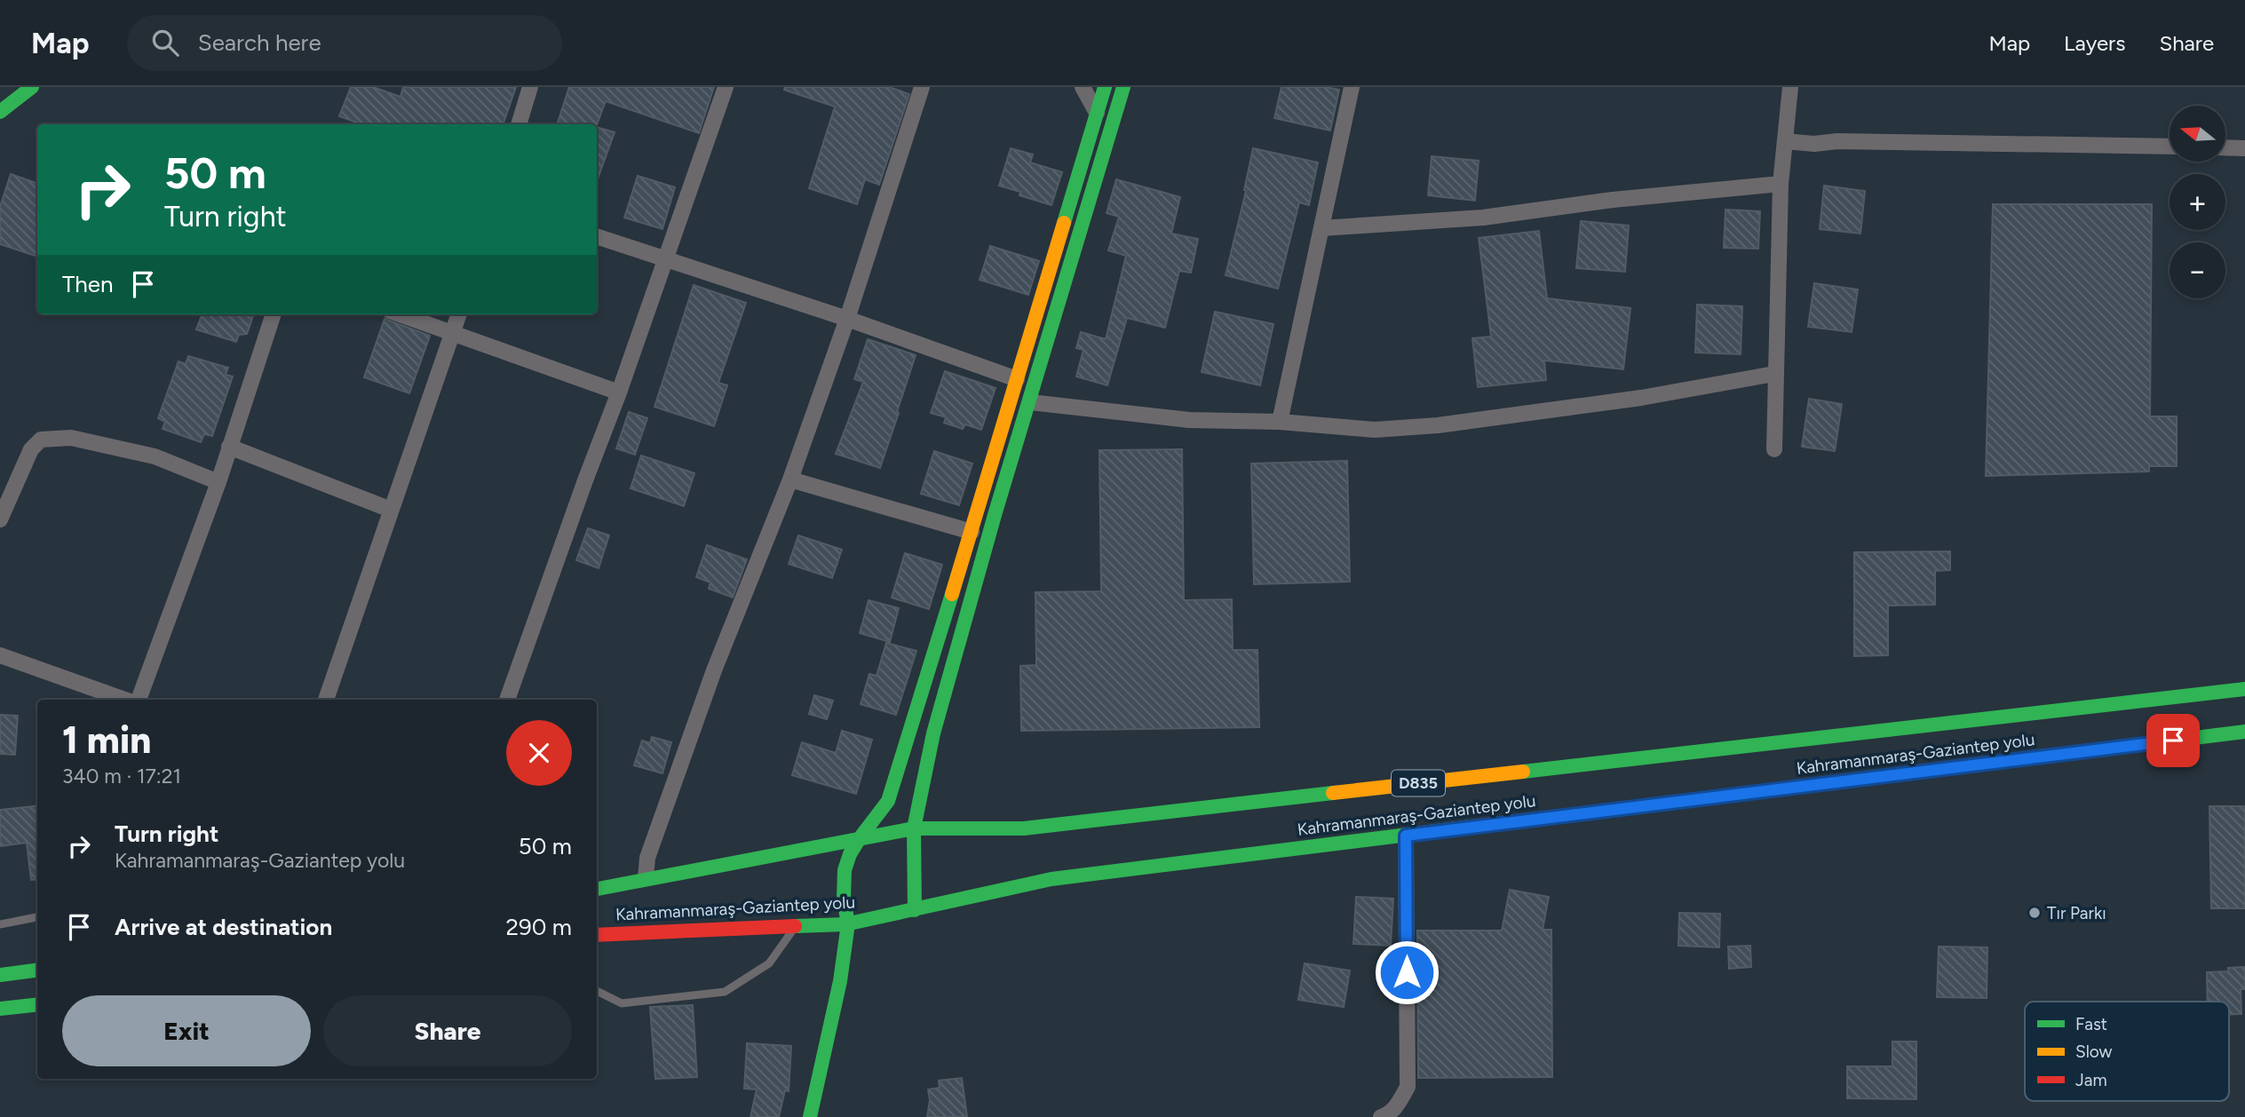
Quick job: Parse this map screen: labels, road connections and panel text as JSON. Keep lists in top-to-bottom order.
{
  "streets": {
    "main road": ["Kahramanmaraş-Gaziantep yolu", "D835"]
  },
  "places": ["Tır Parkı"],
  "legend": ["Fast", "Slow", "Jam"],
  "north": "left",
  "page": {
    "header": "Map",
    "search": "Search here",
    "nav": ["Map", "Layers", "Share"],
    "map_buttons": ["+", "−"],
    "turn": ["50 m", "Turn right"],
    "then": "Then",
    "heading": ["1 min", "340 m · 17:21"],
    "list": [
      {
        "name": "Turn right",
        "note": "Kahramanmaraş-Gaziantep yolu",
        "value": "50 m"
      },
      {
        "name": "Arrive at destination",
        "value": "290 m"
      }
    ],
    "buttons": ["Exit", "Share"]
  }
}
